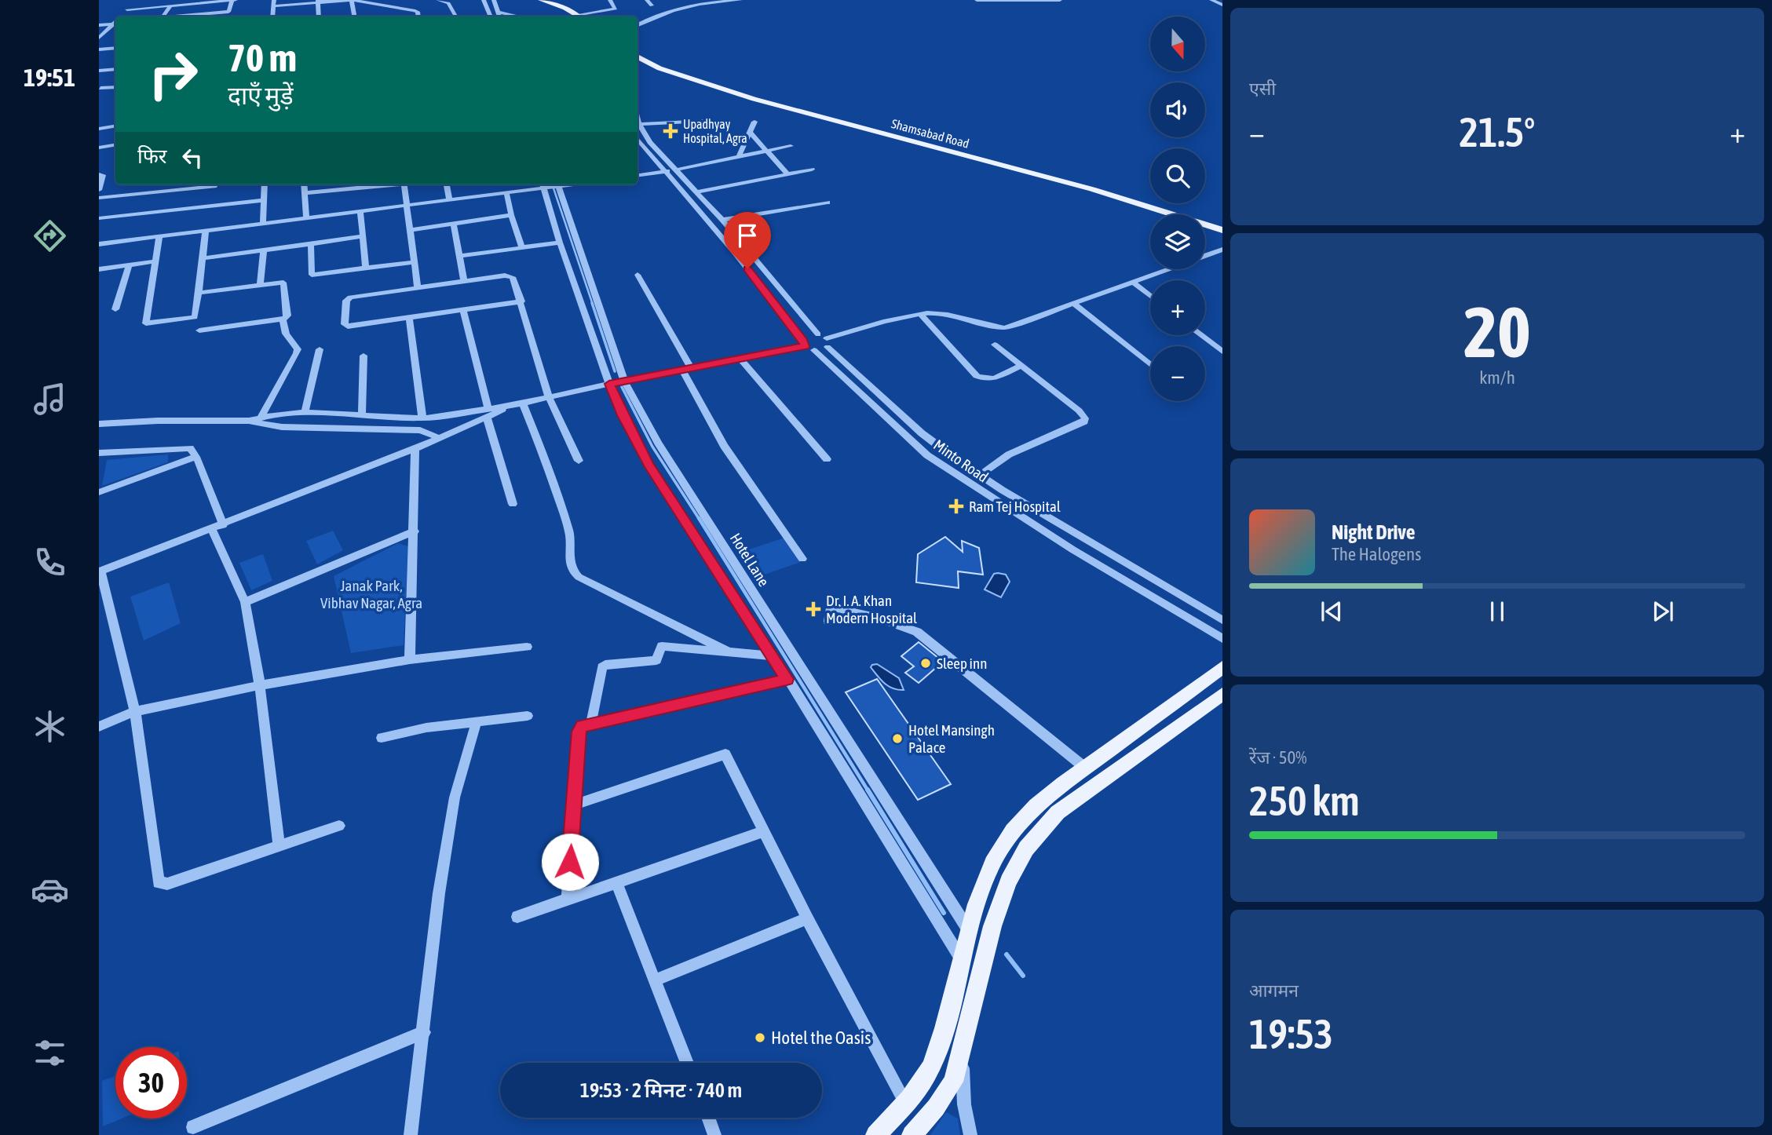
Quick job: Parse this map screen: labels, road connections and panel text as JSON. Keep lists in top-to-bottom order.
{
  "streets": {
    "main road": ["Shamsabad Road"],
    "street": ["Minto Road", "Hotel Lane"]
  },
  "parks": ["Janak Park, Vibhav Nagar, Agra"],
  "places": {
    "health": ["Upadhyay Hospital, Agra", "Ram Tej Hospital", "Dr. I. A. Khan Modern Hospital"],
    "other": ["Sleep inn", "Hotel Mansingh Palace", "Hotel the Oasis"]
  },
  "north": "bottom",
  "page": {
    "tabs": "19:51",
    "tile": [
      "एसी",
      ["20", "km/h"],
      ["रेंज · 50%", "250 km"],
      ["आगमन", "19:53"]
    ],
    "map_buttons": ["+", "−"],
    "turn": ["70 m", "दाएँ मुड़ें"],
    "heat": ["−", "21.5°", "+"],
    "then": "फिर",
    "song": ["Night Drive", "The Halogens"],
    "limit": "30",
    "trip": "19:53 · 2 मिनट · 740 m"
  }
}
